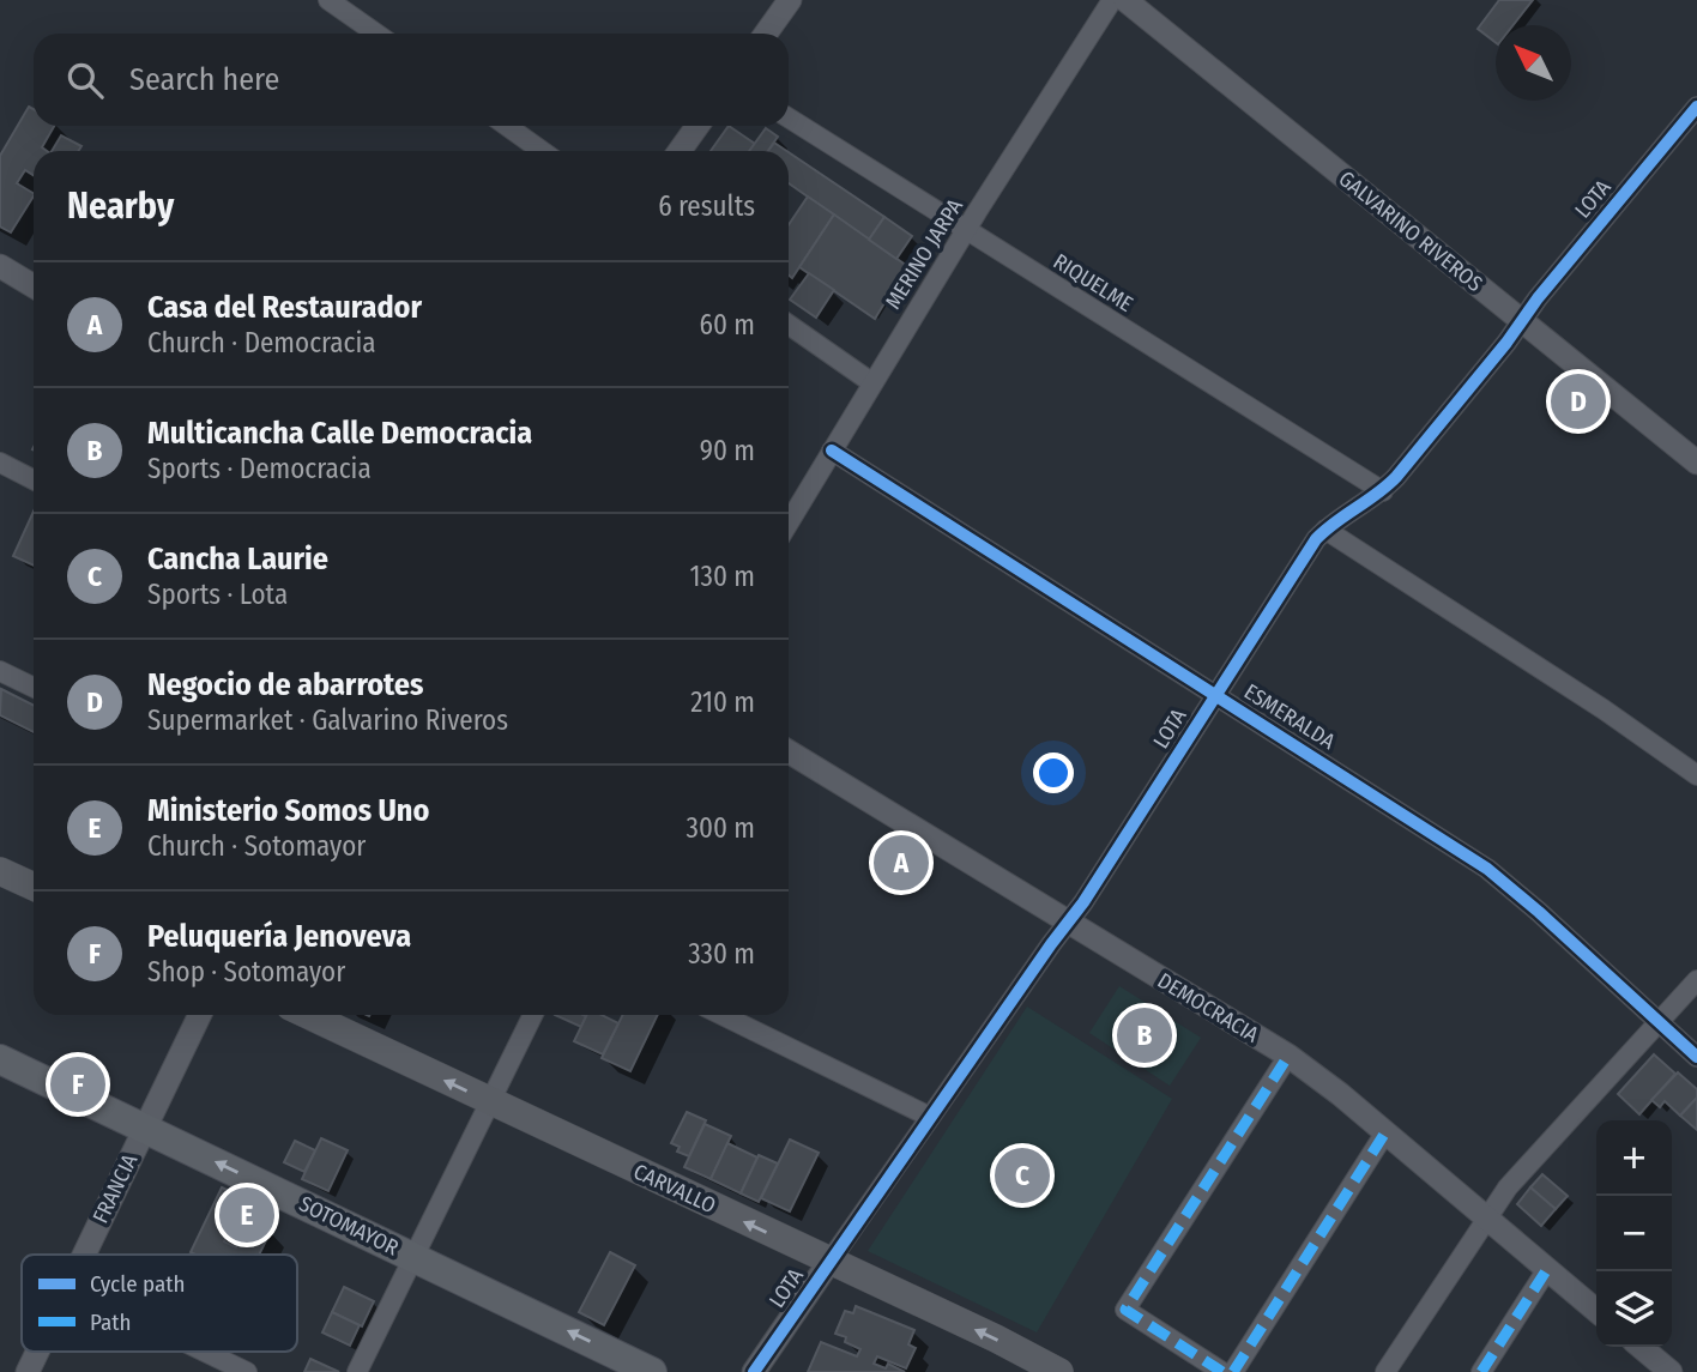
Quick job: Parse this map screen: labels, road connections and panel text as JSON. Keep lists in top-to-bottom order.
{
  "streets": {
    "main road": ["CARVALLO", "SOTOMAYOR"],
    "street": [
      "LOTA",
      "GALVARINO RIVEROS",
      "MERINO JARPA",
      "RIQUELME",
      "ESMERALDA",
      "DEMOCRACIA",
      "FRANCIA"
    ]
  },
  "crossings": [
    ["LOTA", "GALVARINO RIVEROS"],
    ["LOTA", "RIQUELME"],
    ["LOTA", "ESMERALDA"],
    ["LOTA", "DEMOCRACIA"],
    ["LOTA", "CARVALLO"],
    ["MERINO JARPA", "RIQUELME"],
    ["MERINO JARPA", "ESMERALDA"],
    ["FRANCIA", "SOTOMAYOR"]
  ],
  "one_way": ["CARVALLO", "SOTOMAYOR"],
  "legend": ["Cycle path", "Path"],
  "north": "top left",
  "page": {
    "search": "Search here",
    "heading": ["Nearby", "6 results"],
    "list": [
      {
        "mark": "A",
        "name": "Casa del Restaurador",
        "note": "Church · Democracia",
        "value": "60 m"
      },
      {
        "mark": "B",
        "name": "Multicancha Calle Democracia",
        "note": "Sports · Democracia",
        "value": "90 m"
      },
      {
        "mark": "C",
        "name": "Cancha Laurie",
        "note": "Sports · Lota",
        "value": "130 m"
      },
      {
        "mark": "D",
        "name": "Negocio de abarrotes",
        "note": "Supermarket · Galvarino Riveros",
        "value": "210 m"
      },
      {
        "mark": "E",
        "name": "Ministerio Somos Uno",
        "note": "Church · Sotomayor",
        "value": "300 m"
      },
      {
        "mark": "F",
        "name": "Peluquería Jenoveva",
        "note": "Shop · Sotomayor",
        "value": "330 m"
      }
    ],
    "pins": [
      "D",
      "A",
      "B",
      "F",
      "C",
      "E"
    ],
    "map_buttons": ["+", "−"]
  }
}
